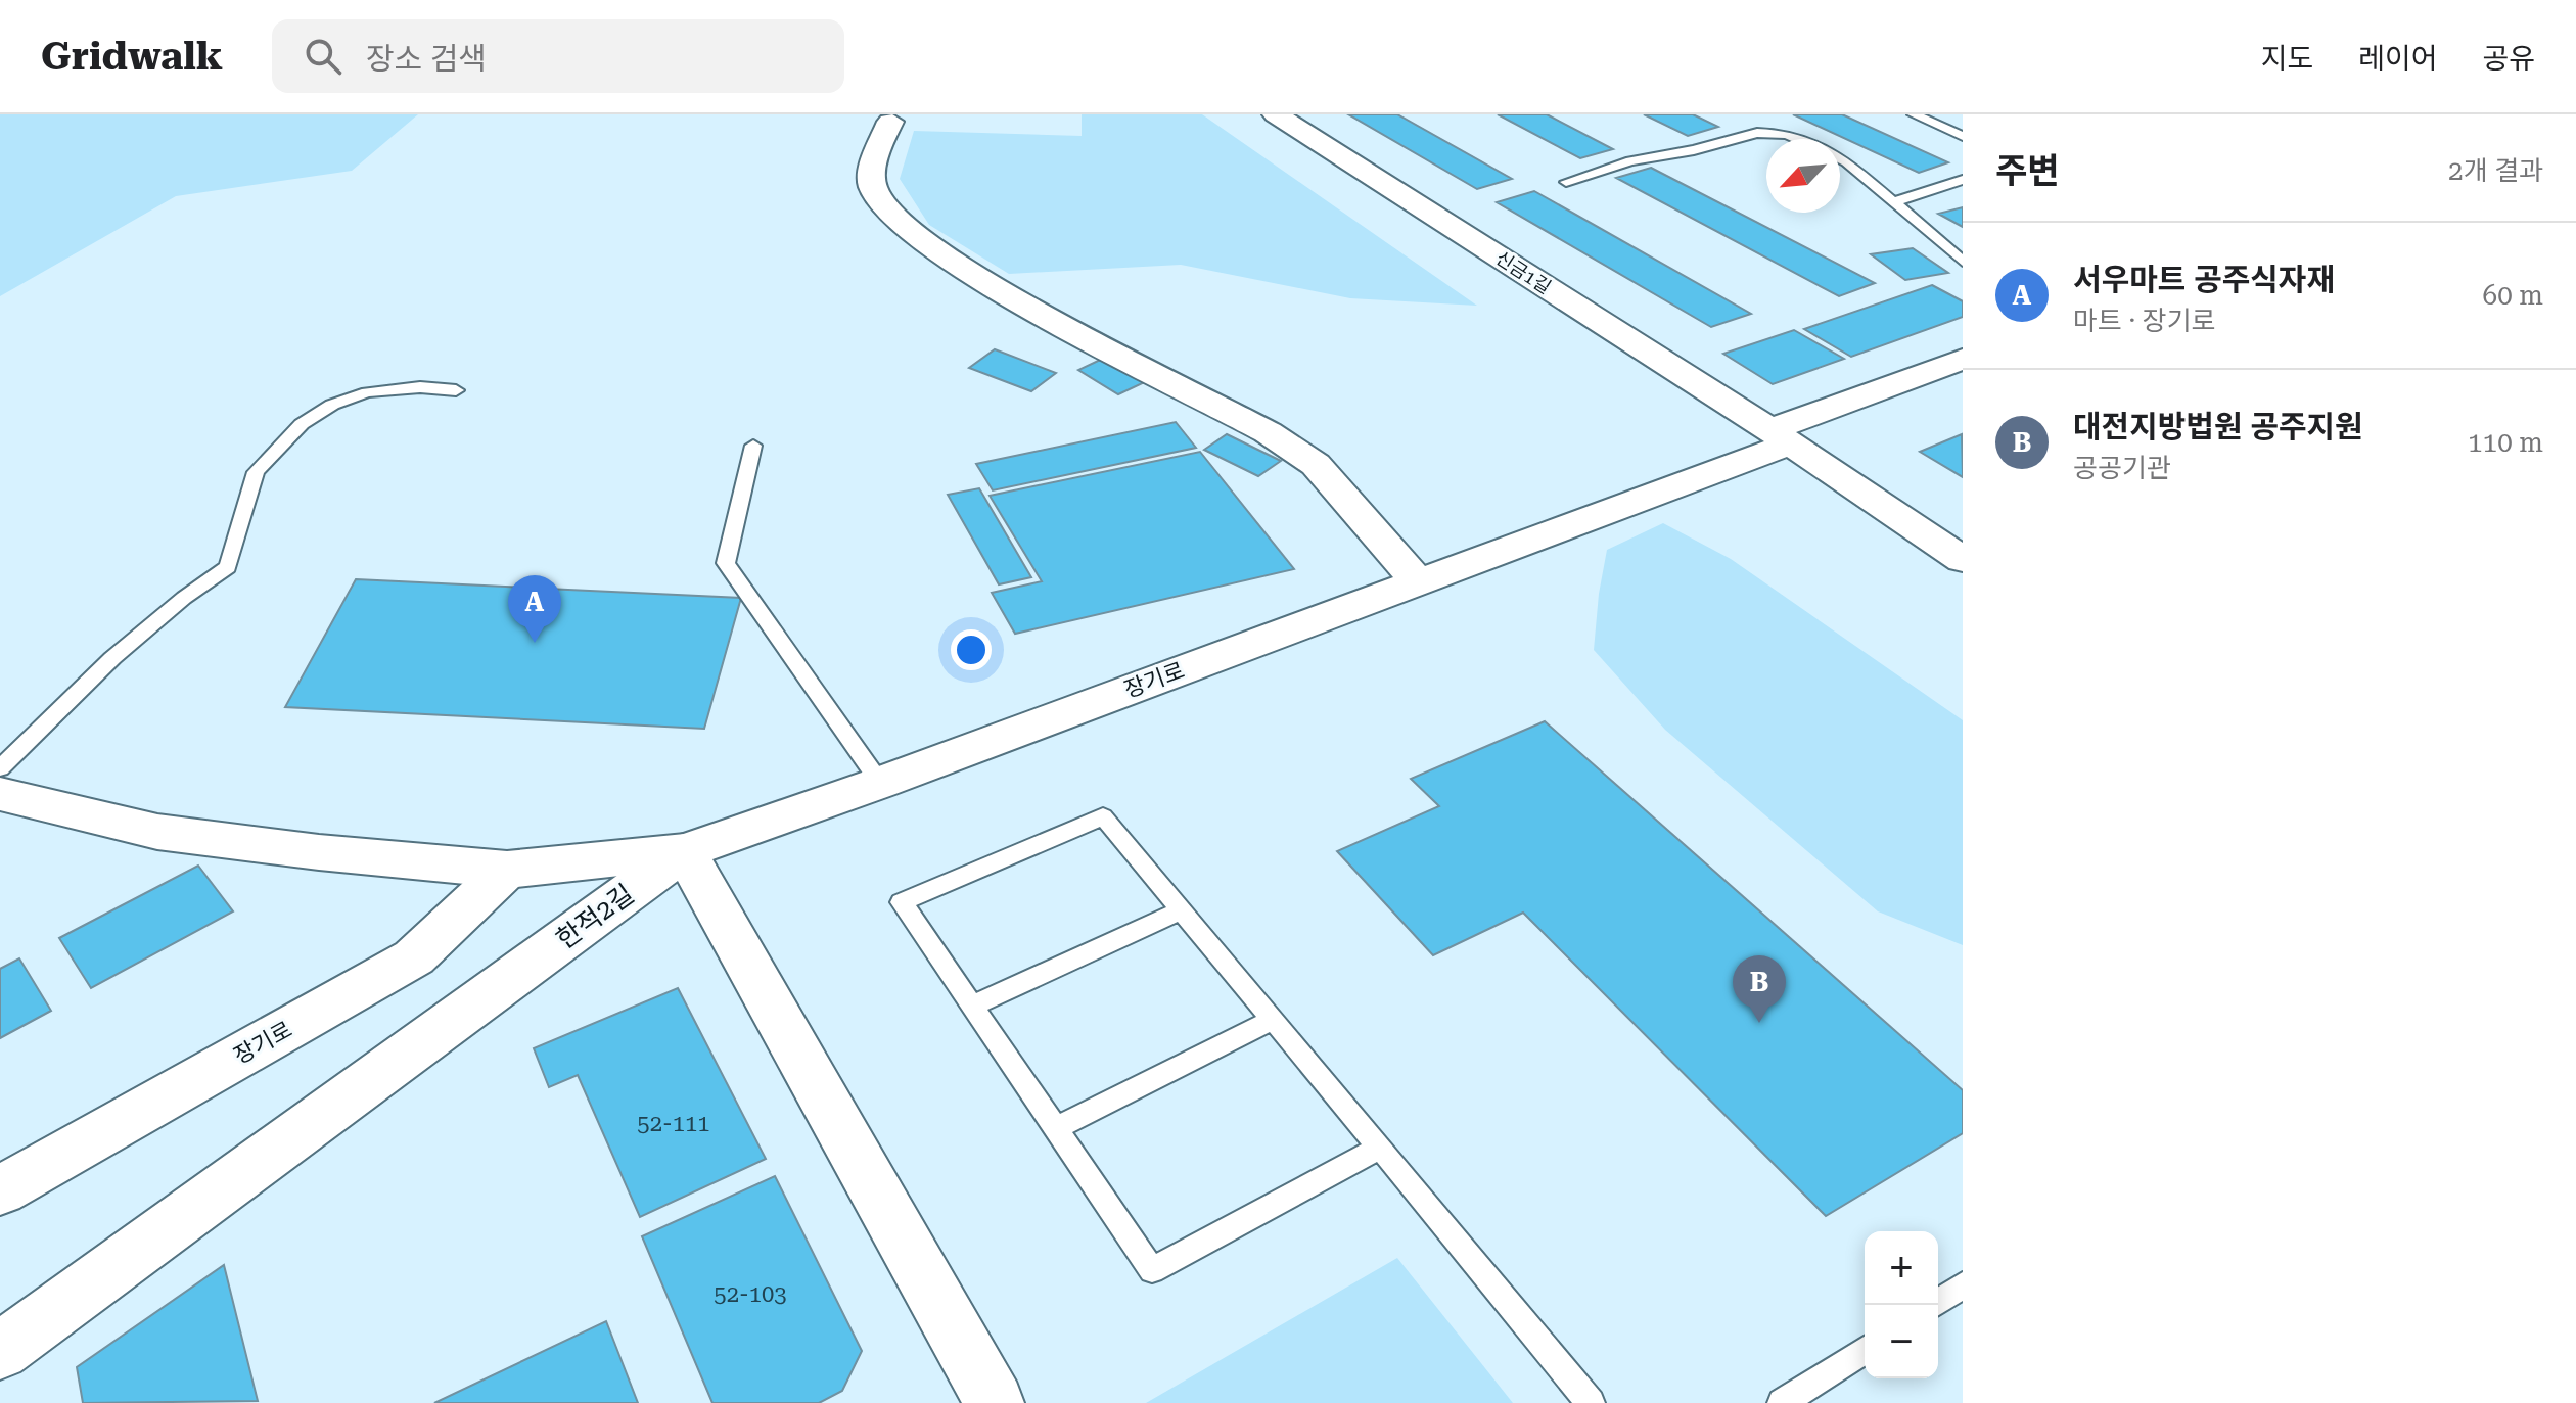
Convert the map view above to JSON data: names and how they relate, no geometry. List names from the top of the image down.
{
  "streets": {
    "street": ["신금1길", "장기로", "한적2길"]
  },
  "crossings": [
    ["신금1길", "장기로"],
    ["장기로", "한적2길"]
  ],
  "house_numbers": ["52-111", "52-103"],
  "north": "bottom left",
  "page": {
    "header": "Gridwalk",
    "search": "장소 검색",
    "nav": ["지도", "레이어", "공유"],
    "heading": ["주변", "2개 결과"],
    "list": [
      {
        "mark": "A",
        "name": "서우마트 공주식자재",
        "note": "마트 · 장기로",
        "value": "60 m"
      },
      {
        "mark": "B",
        "name": "대전지방법원 공주지원",
        "note": "공공기관",
        "value": "110 m"
      }
    ],
    "pins": ["A", "B"],
    "map_buttons": ["+", "−"]
  }
}
